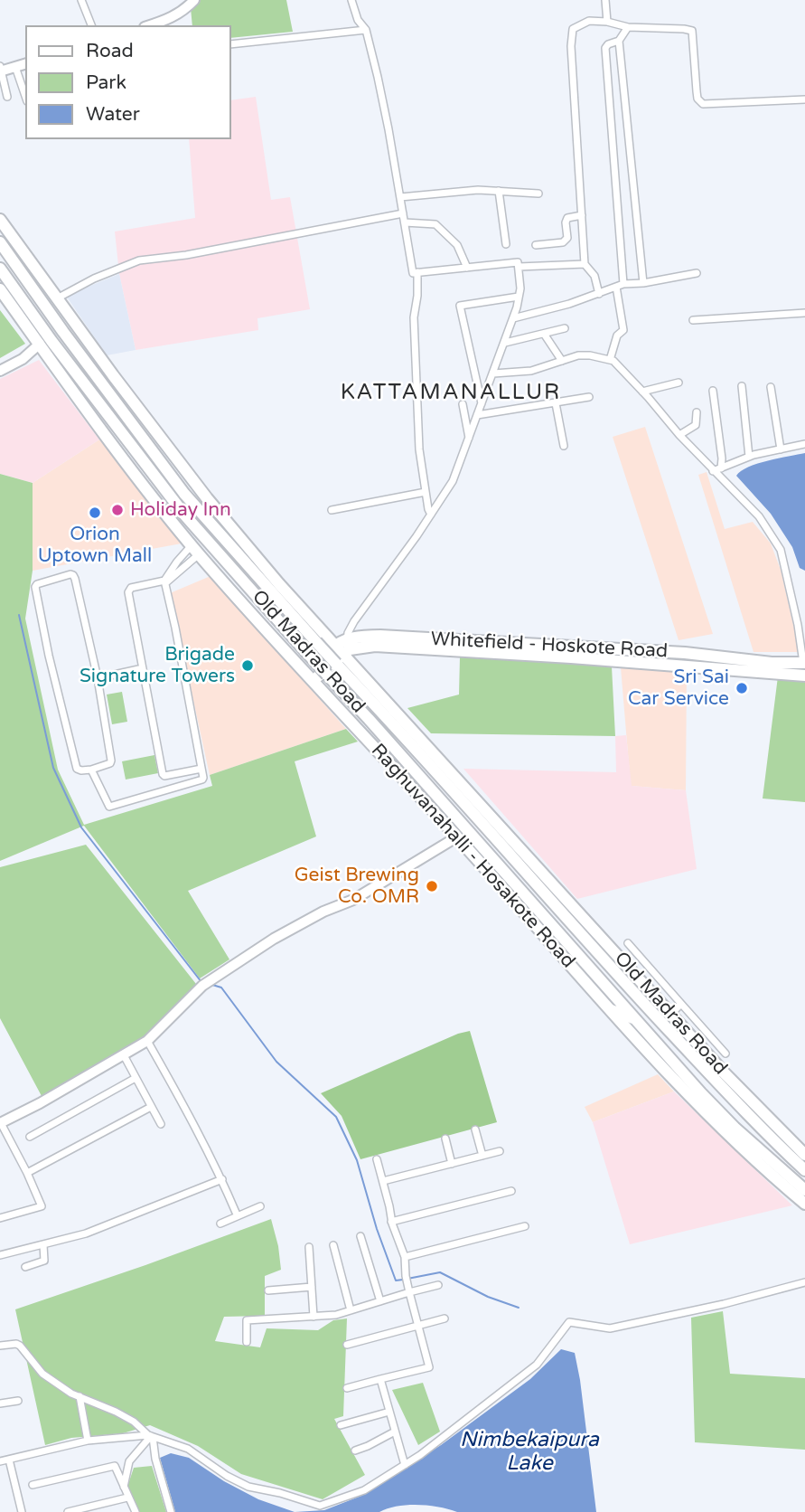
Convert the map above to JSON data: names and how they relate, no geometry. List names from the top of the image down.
{
  "streets": {
    "main road": ["Whitefield - Hoskote Road", "Old Madras Road", "Raghuvanahalli - Hosakote Road"]
  },
  "crossings": [
    ["Whitefield - Hoskote Road", "Old Madras Road"]
  ],
  "districts": ["KATTAMANALLUR"],
  "water": ["Nimbekaipura Lake"],
  "places": [
    "Holiday Inn",
    "Orion Uptown Mall",
    "Brigade Signature Towers",
    "Sri Sai Car Service",
    "Geist Brewing Co. OMR"
  ],
  "legend": ["Road", "Park", "Water"]
}
